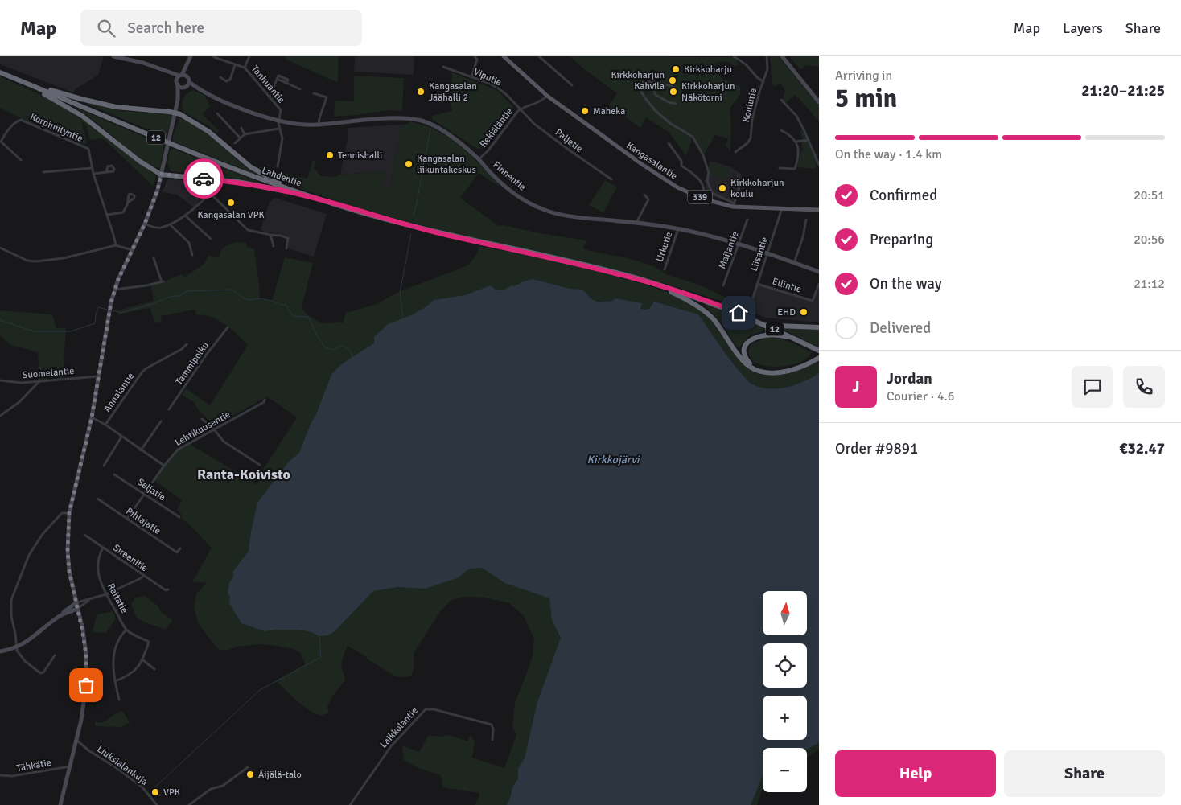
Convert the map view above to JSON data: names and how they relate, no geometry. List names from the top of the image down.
{
  "streets": {
    "highway": ["12", "Lahdentie"],
    "main road": ["Kangasalantie", "Finnentie", "339"],
    "street": [
      "Viputie",
      "Tanhuantie",
      "Koulutie",
      "Korpiniityntie",
      "Rekiäläntie",
      "Paljetie",
      "Urkutie",
      "Maijantie",
      "Liisantie",
      "Ellintie",
      "Tammipolku",
      "Suomelantie",
      "Annalantie",
      "Lehtikuusentie",
      "Seljatie",
      "Pihlajatie",
      "Sireenitie",
      "Raitatie",
      "Laikkolantie",
      "Tähkätie",
      "Liuksialankuja"
    ]
  },
  "crossings": [
    ["Viputie", "Rekiäläntie"],
    ["Viputie", "Paljetie"],
    ["Tanhuantie", "Finnentie"],
    ["Rekiäläntie", "Paljetie"],
    ["Rekiäläntie", "Kangasalantie"],
    ["Rekiäläntie", "Finnentie"],
    ["Kangasalantie", "Liisantie"],
    ["Finnentie", "Urkutie"],
    ["Finnentie", "Maijantie"],
    ["Finnentie", "Liisantie"],
    ["Liisantie", "Ellintie"],
    ["Lehtikuusentie", "Seljatie"],
    ["Lehtikuusentie", "Pihlajatie"],
    ["Sireenitie", "Raitatie"]
  ],
  "districts": ["Ranta-Koivisto"],
  "water": ["Kirkkojärvi"],
  "places": [
    "Kirkkoharju",
    "Kirkkoharjun Kahvila",
    "Kangasalan Jäähalli 2",
    "Kirkkoharjun Näkötorni",
    "Maheka",
    "Tennishalli",
    "Kangasalan liikuntakeskus",
    "Kirkkoharjun koulu",
    "Kangasalan VPK",
    "EHD",
    "Äijälä-talo",
    "VPK"
  ],
  "north": "top",
  "page": {
    "header": "Map",
    "search": "Search here",
    "nav": ["Map", "Layers", "Share"],
    "heading": ["5 min", "Arriving in", "21:20–21:25"],
    "panel": [
      "Jordan",
      "Courier · 4.6",
      "Order #9891",
      "€32.47"
    ],
    "bar": "On the way · 1.4 km",
    "list": [
      ["Confirmed", "20:51"],
      ["Preparing", "20:56"],
      ["On the way", "21:12"],
      "Delivered"
    ],
    "round": "J",
    "map_buttons": ["+", "−"],
    "buttons": ["Help", "Share"]
  }
}
